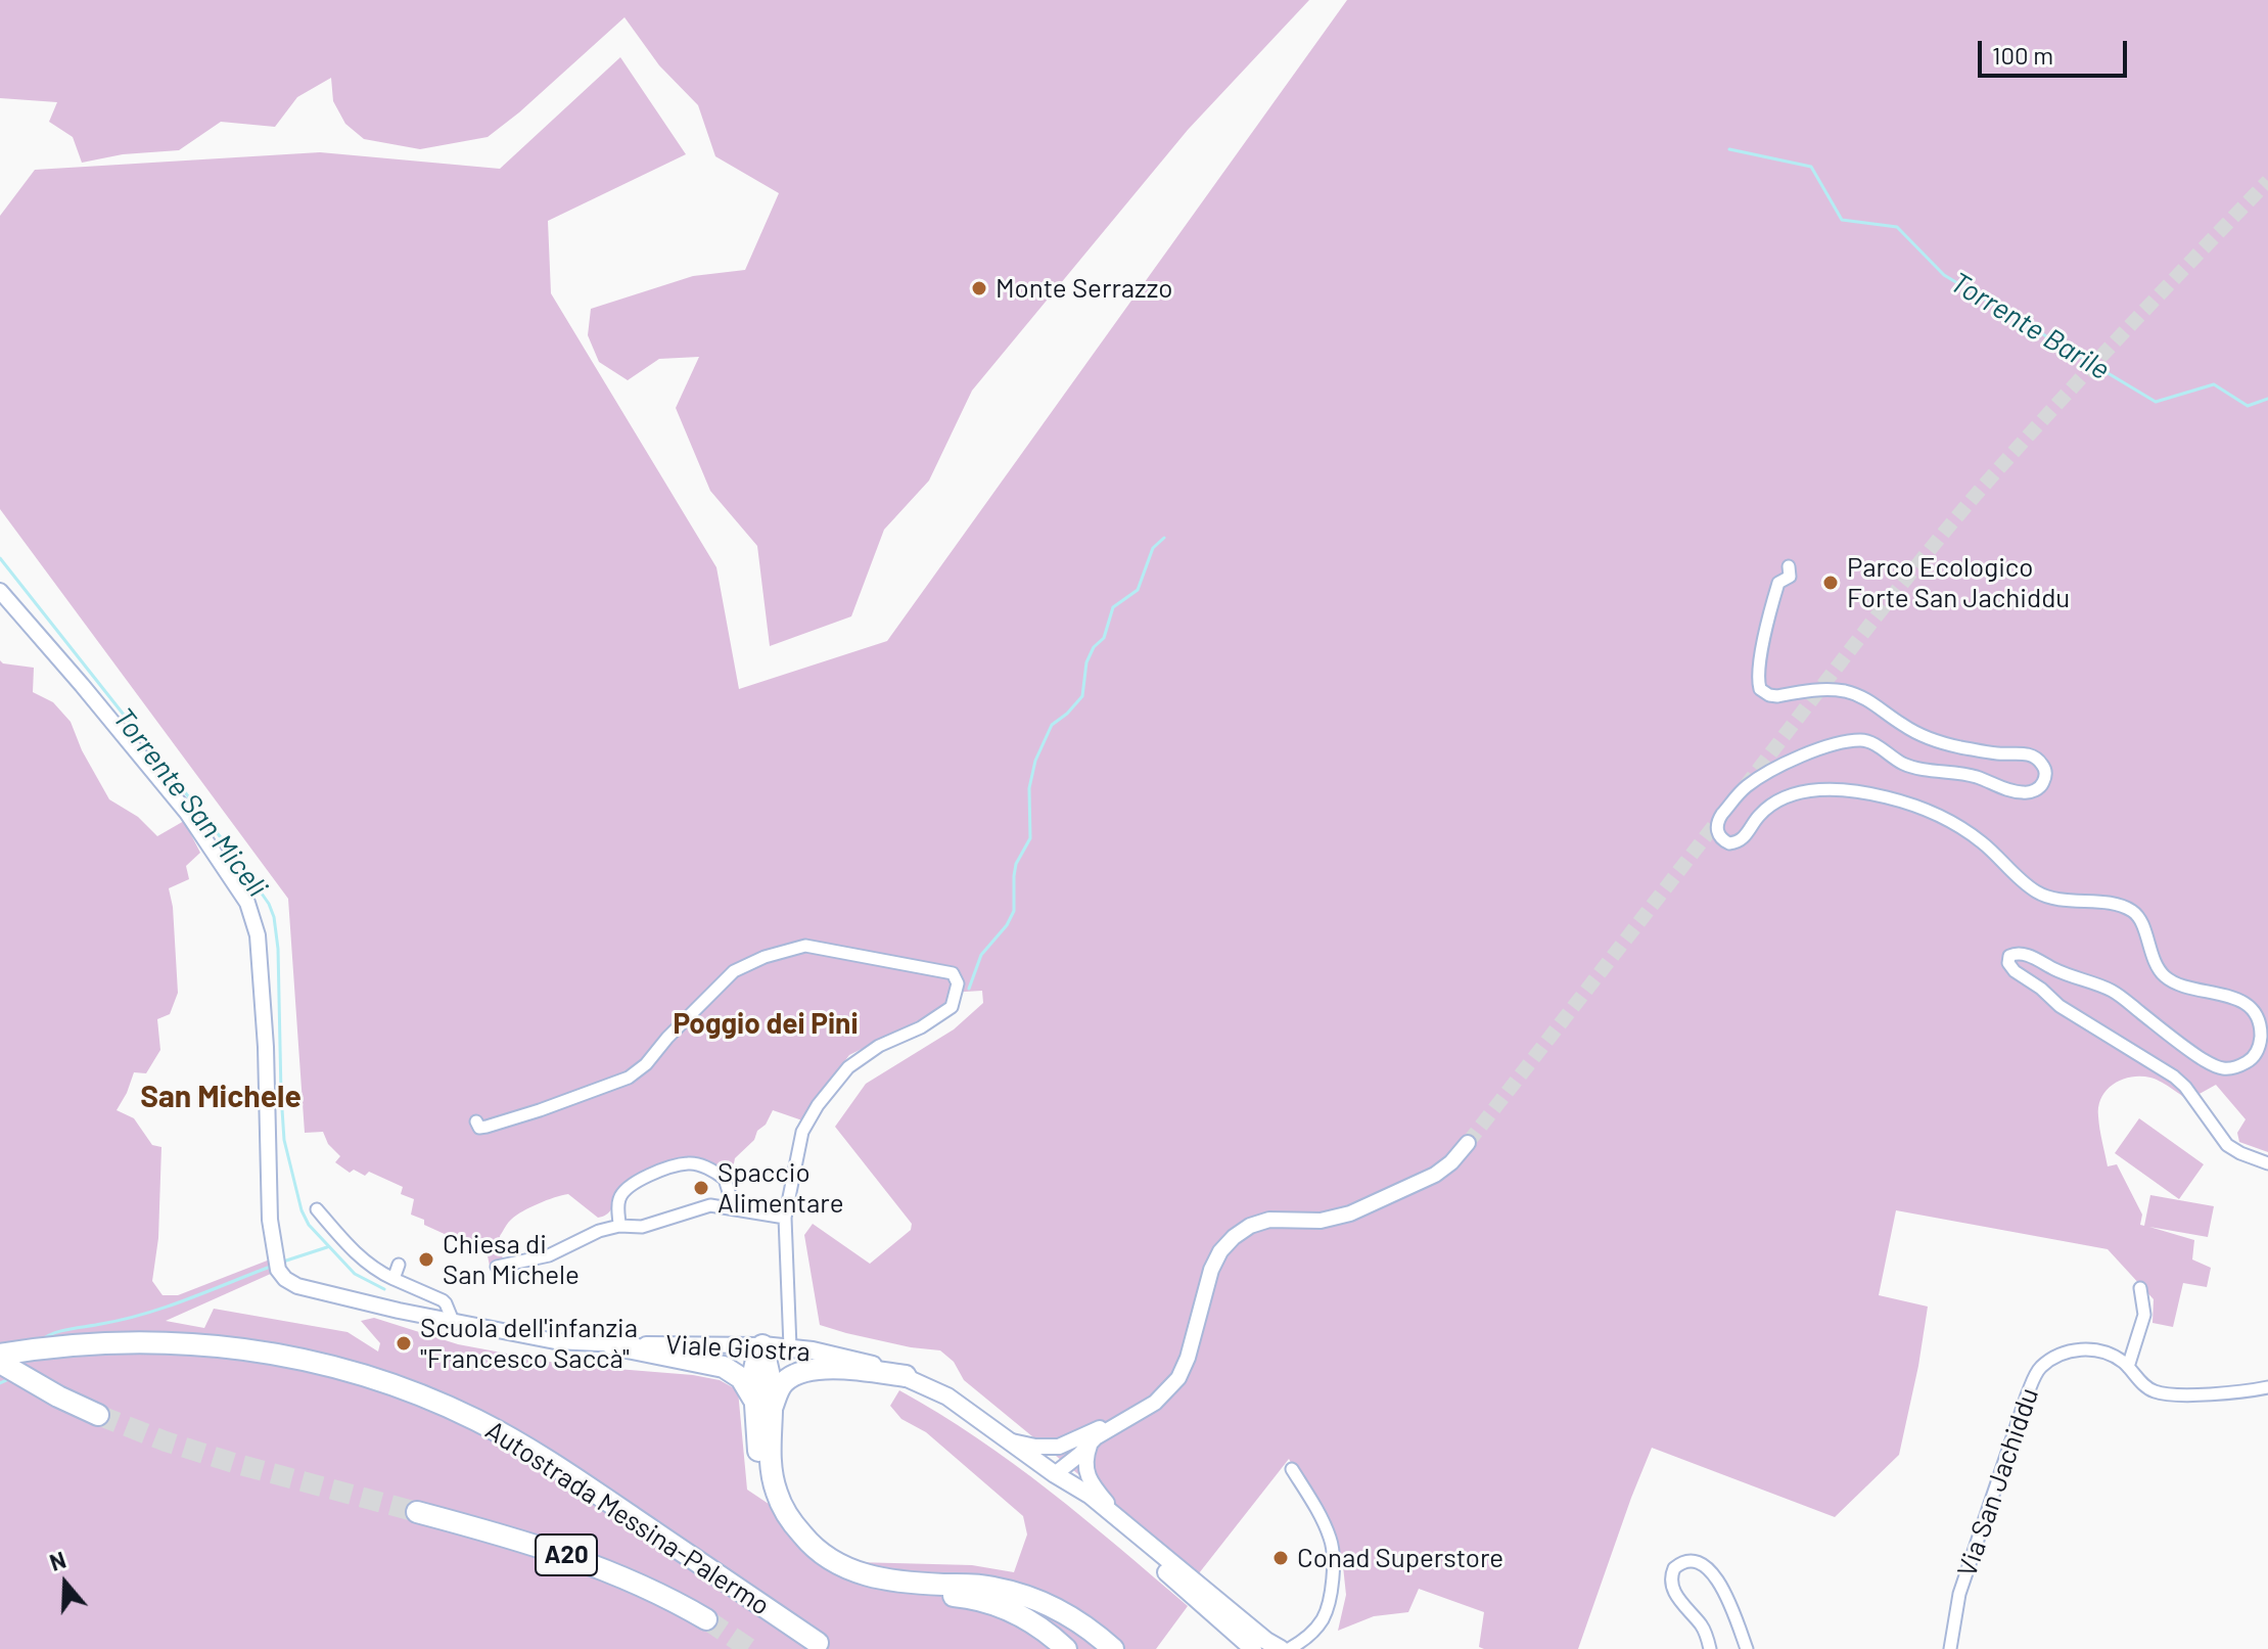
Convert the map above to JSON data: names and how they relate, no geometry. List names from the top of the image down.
{
  "streets": {
    "highway": ["Autostrada Messina-Palermo", "A20"],
    "main road": ["Viale Giostra"],
    "street": ["Via San Jachiddu"]
  },
  "districts": ["Poggio dei Pini", "San Michele"],
  "water": ["Torrente Barile", "Torrente San Miceli"],
  "places": [
    "Monte Serrazzo",
    "Parco Ecologico Forte San Jachiddu",
    "Spaccio Alimentare",
    "Chiesa di San Michele",
    "Scuola dell'infanzia \"Francesco Saccà\"",
    "Conad Superstore"
  ],
  "scale_bar": "100 m",
  "north": "top"
}
